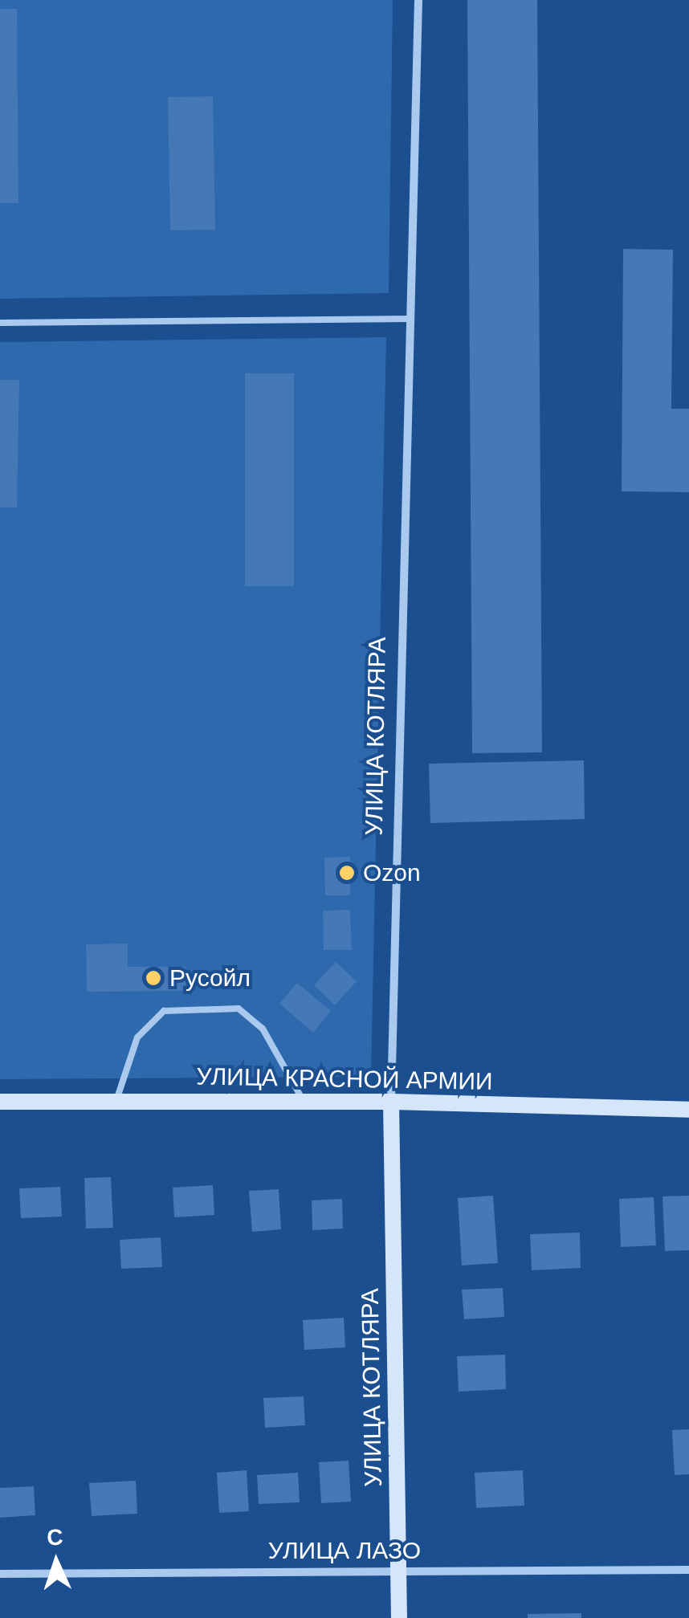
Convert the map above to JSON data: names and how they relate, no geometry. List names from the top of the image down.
{
  "streets": {
    "street": ["УЛИЦА КОТЛЯРА", "УЛИЦА КРАСНОЙ АРМИИ", "УЛИЦА ЛАЗО"]
  },
  "crossings": [
    ["УЛИЦА КОТЛЯРА", "УЛИЦА КРАСНОЙ АРМИИ"],
    ["УЛИЦА КОТЛЯРА", "УЛИЦА ЛАЗО"]
  ],
  "places": ["Ozon", "Русойл"],
  "north": "top"
}
